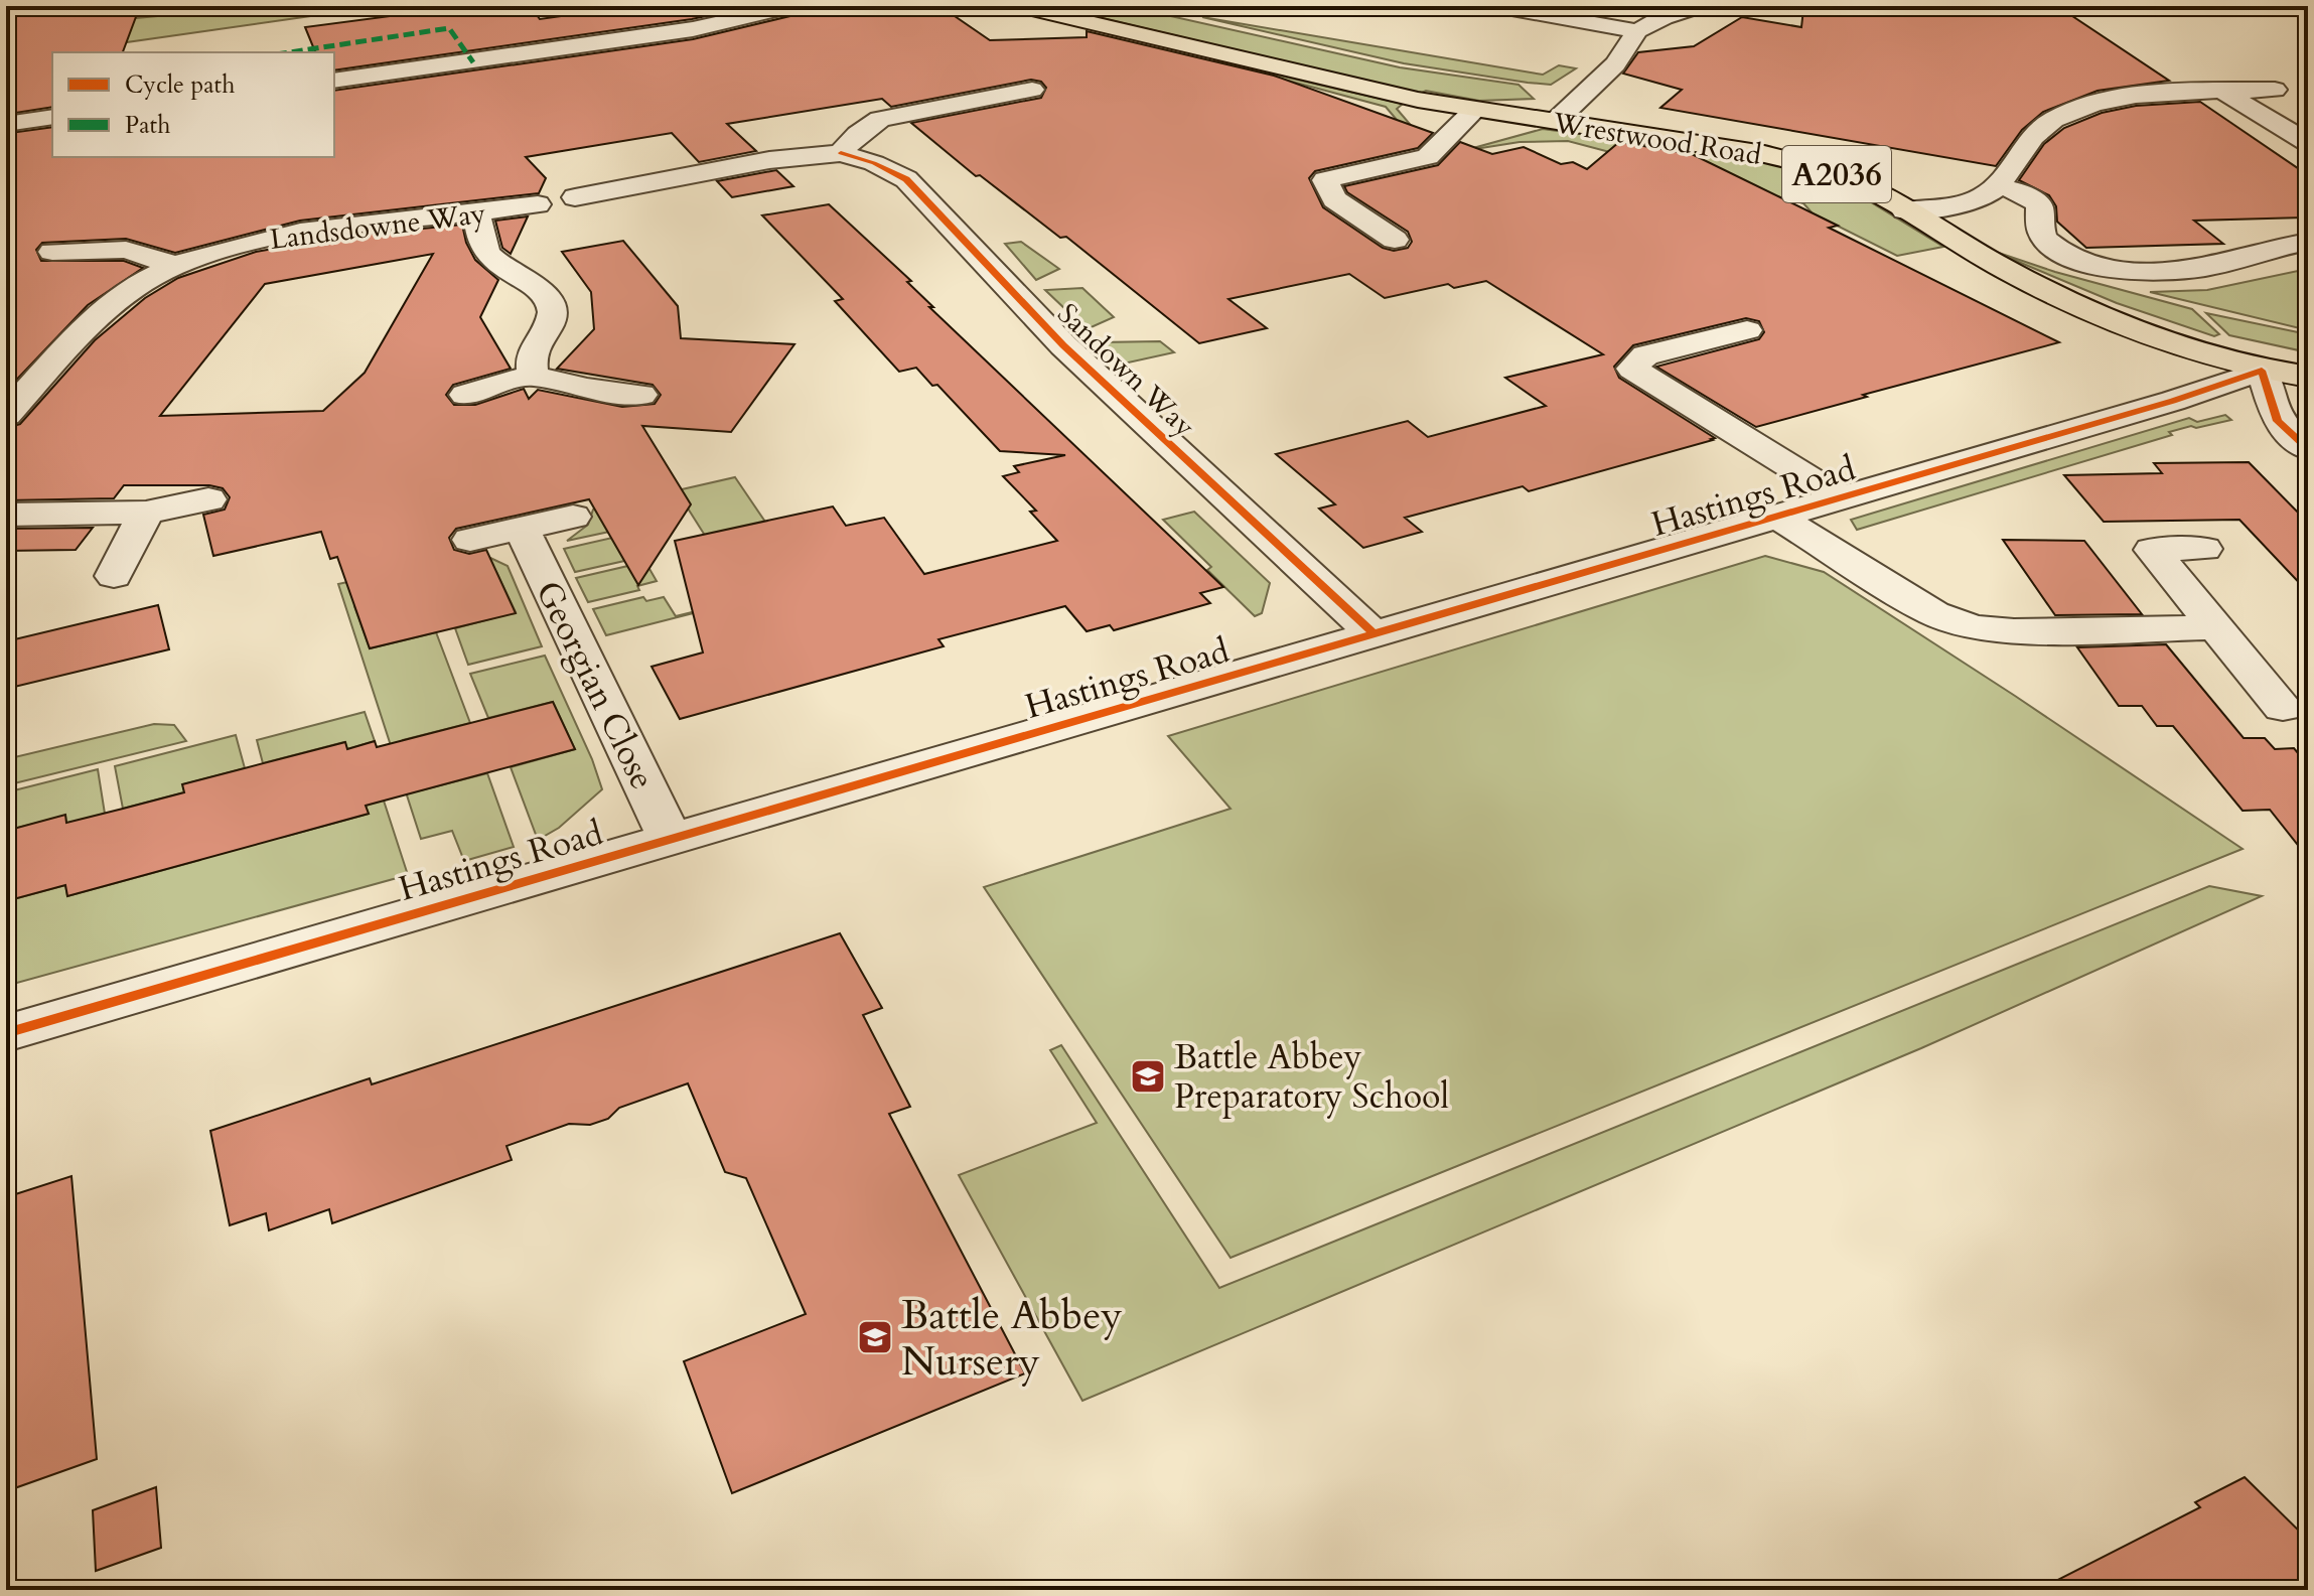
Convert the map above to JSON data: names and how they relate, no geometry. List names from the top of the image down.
{
  "streets": {
    "main road": ["Wrestwood Road", "A2036", "Hastings Road"],
    "street": ["Landsdowne Way", "Sandown Way", "Georgian Close"]
  },
  "crossings": [
    ["Wrestwood Road", "Hastings Road"],
    ["Sandown Way", "Hastings Road"],
    ["Hastings Road", "Georgian Close"]
  ],
  "places": {
    "school or university": ["Battle Abbey Preparatory School", "Battle Abbey Nursery"]
  },
  "legend": ["Cycle path", "Path"]
}
